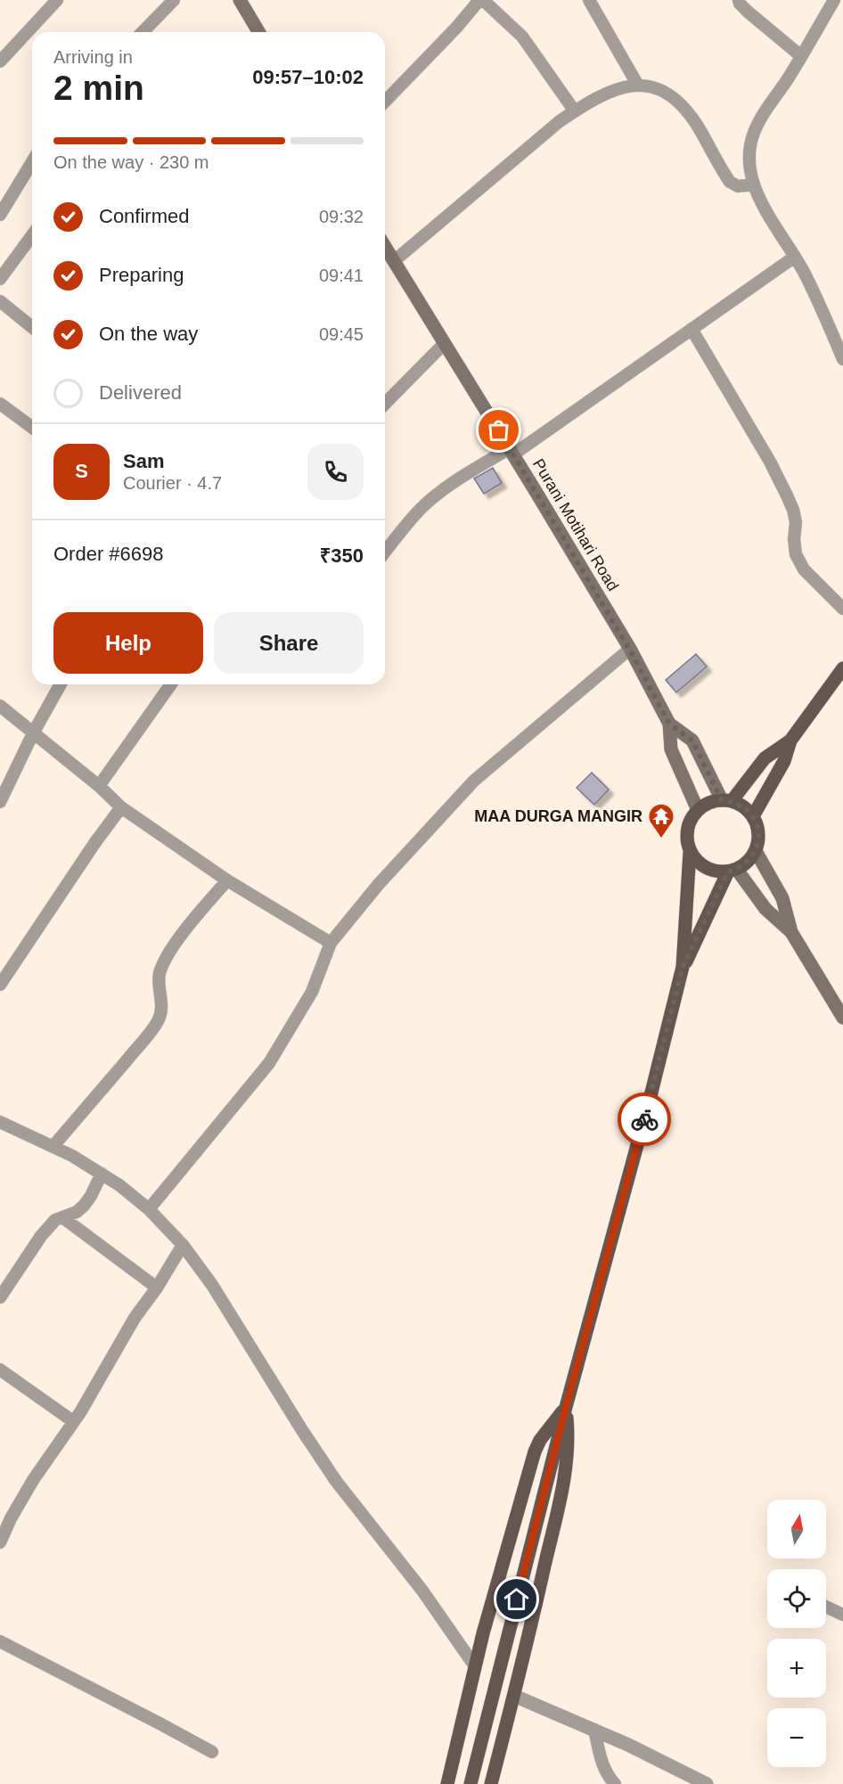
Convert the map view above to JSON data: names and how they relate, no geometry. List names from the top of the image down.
{
  "streets": {
    "main road": ["Purani Motihari Road"]
  },
  "places": {
    "temple": ["MAA DURGA MANGIR"]
  },
  "north": "top",
  "page": {
    "heading": ["2 min", "Arriving in", "09:57–10:02"],
    "panel": [
      "Sam",
      "Courier · 4.7",
      "Order #6698",
      "₹350"
    ],
    "bar": "On the way · 230 m",
    "list": [
      ["Confirmed", "09:32"],
      ["Preparing", "09:41"],
      ["On the way", "09:45"],
      "Delivered"
    ],
    "round": "S",
    "buttons": ["Help", "Share"],
    "map_buttons": ["+", "−"]
  }
}
